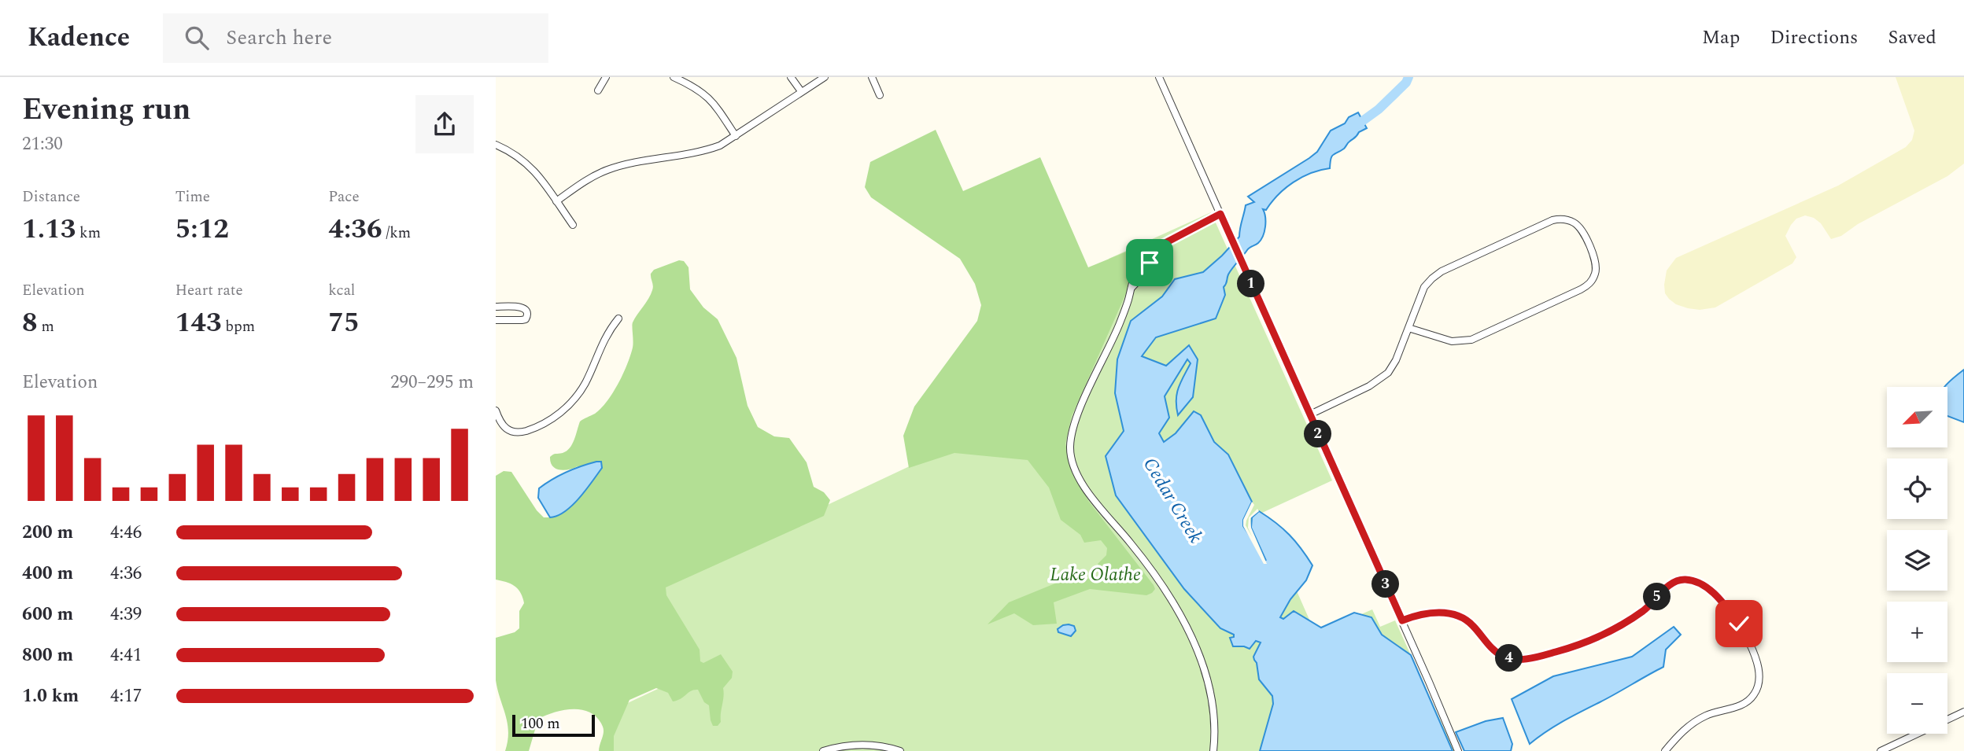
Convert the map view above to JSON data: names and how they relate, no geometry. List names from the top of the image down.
{
  "water": ["Cedar Creek"],
  "parks": ["Lake Olathe"],
  "scale_bar": "100 m",
  "north": "bottom left",
  "page": {
    "header": "Kadence",
    "search": "Search here",
    "nav": ["Map", "Directions", "Saved"],
    "heading": ["Evening run", "21:30"],
    "stats": [
      ["Distance", "1.13 km"],
      ["Time", "5:12"],
      ["Pace", "4:36 /km"],
      ["Elevation", "8 m"],
      ["Heart rate", "143 bpm"],
      ["kcal", "75"]
    ],
    "pins": [
      "1",
      "2",
      "3",
      "5",
      "4"
    ],
    "chart": ["Elevation", "290–295 m"],
    "map_buttons": ["+", "−"],
    "list": [
      {
        "name": "200 m",
        "note": "4:46"
      },
      {
        "name": "400 m",
        "note": "4:36"
      },
      {
        "name": "600 m",
        "note": "4:39"
      },
      {
        "name": "800 m",
        "note": "4:41"
      },
      {
        "name": "1.0 km",
        "note": "4:17"
      }
    ],
    "scale": "100 m"
  }
}
